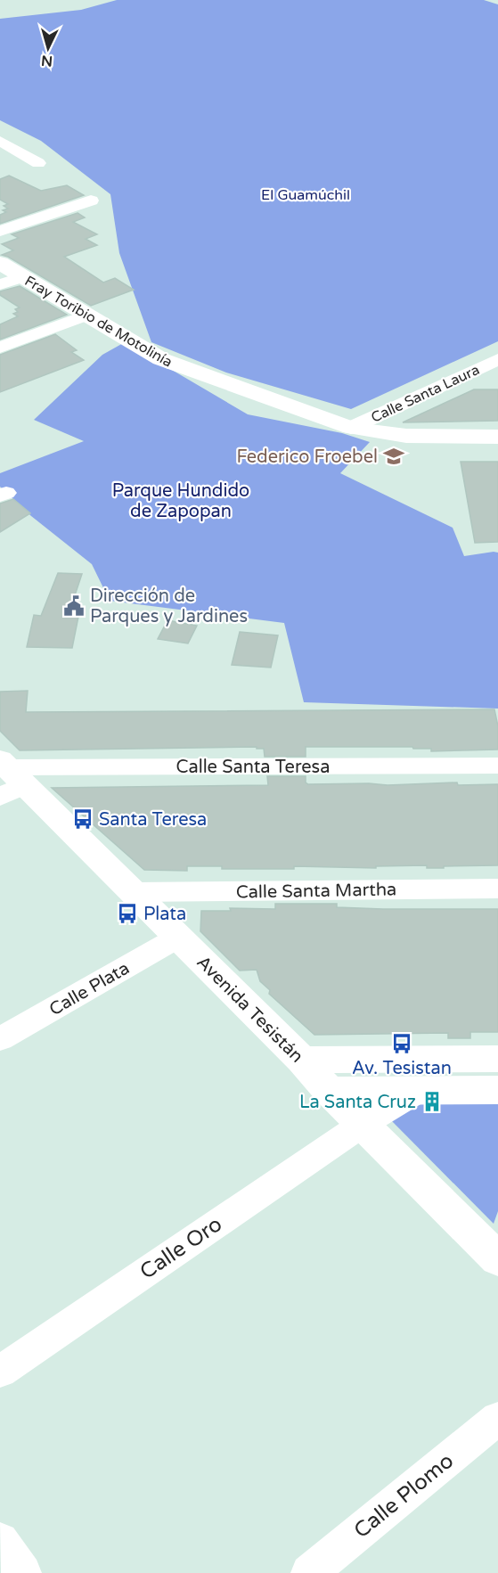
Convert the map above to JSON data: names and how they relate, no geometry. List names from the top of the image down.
{
  "streets": {
    "street": [
      "Fray Toribio de Motolinía",
      "Calle Santa Laura",
      "Calle Santa Teresa",
      "Calle Santa Martha",
      "Calle Plata",
      "Avenida Tesistán",
      "Calle Oro",
      "Calle Plomo"
    ]
  },
  "crossings": [
    ["Fray Toribio de Motolinía", "Calle Santa Laura"],
    ["Calle Santa Teresa", "Avenida Tesistán"],
    ["Calle Santa Martha", "Avenida Tesistán"],
    ["Calle Plata", "Avenida Tesistán"],
    ["Avenida Tesistán", "Calle Oro"]
  ],
  "parks": ["El Guamúchil", "Parque Hundido de Zapopan"],
  "places": {
    "school or university": ["Federico Froebel"],
    "public building": ["Dirección de Parques y Jardines"],
    "bus stop": ["Santa Teresa", "Plata", "Av. Tesistan"],
    "building": ["La Santa Cruz"]
  },
  "north": "bottom"
}
